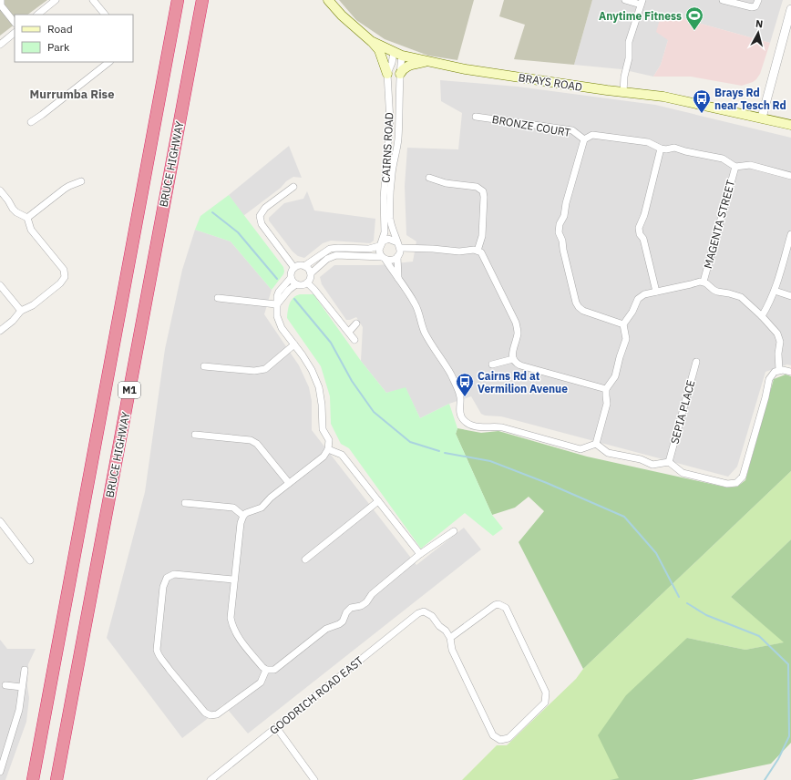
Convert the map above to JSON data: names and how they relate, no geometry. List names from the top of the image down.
{
  "streets": {
    "highway": ["BRUCE HIGHWAY", "M1"],
    "main road": ["BRAYS ROAD"],
    "street": [
      "BRONZE COURT",
      "CAIRNS ROAD",
      "MAGENTA STREET",
      "SEPIA PLACE",
      "GOODRICH ROAD EAST"
    ]
  },
  "crossings": [
    ["BRAYS ROAD", "CAIRNS ROAD"]
  ],
  "districts": ["Murrumba Rise"],
  "places": {
    "sports": ["Anytime Fitness"],
    "bus stop": ["Brays Rd near Tesch Rd", "Cairns Rd at Vermilion Avenue"]
  },
  "legend": ["Road", "Park"],
  "north": "top"
}
